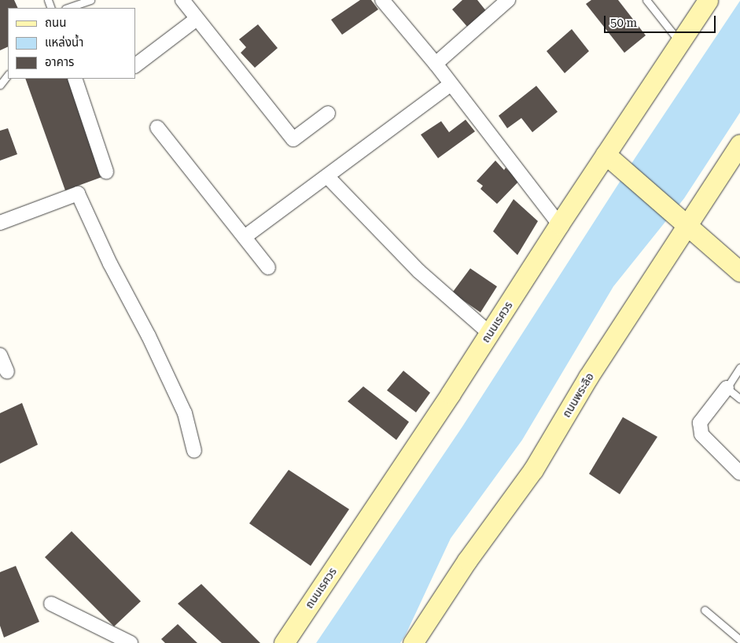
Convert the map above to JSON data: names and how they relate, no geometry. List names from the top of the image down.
{
  "streets": {
    "street": ["ถนนเรศวร", "ถนนพระลือ"]
  },
  "legend": ["ถนน", "แหล่งน้ำ", "อาคาร"],
  "scale_bar": "50 m"
}
